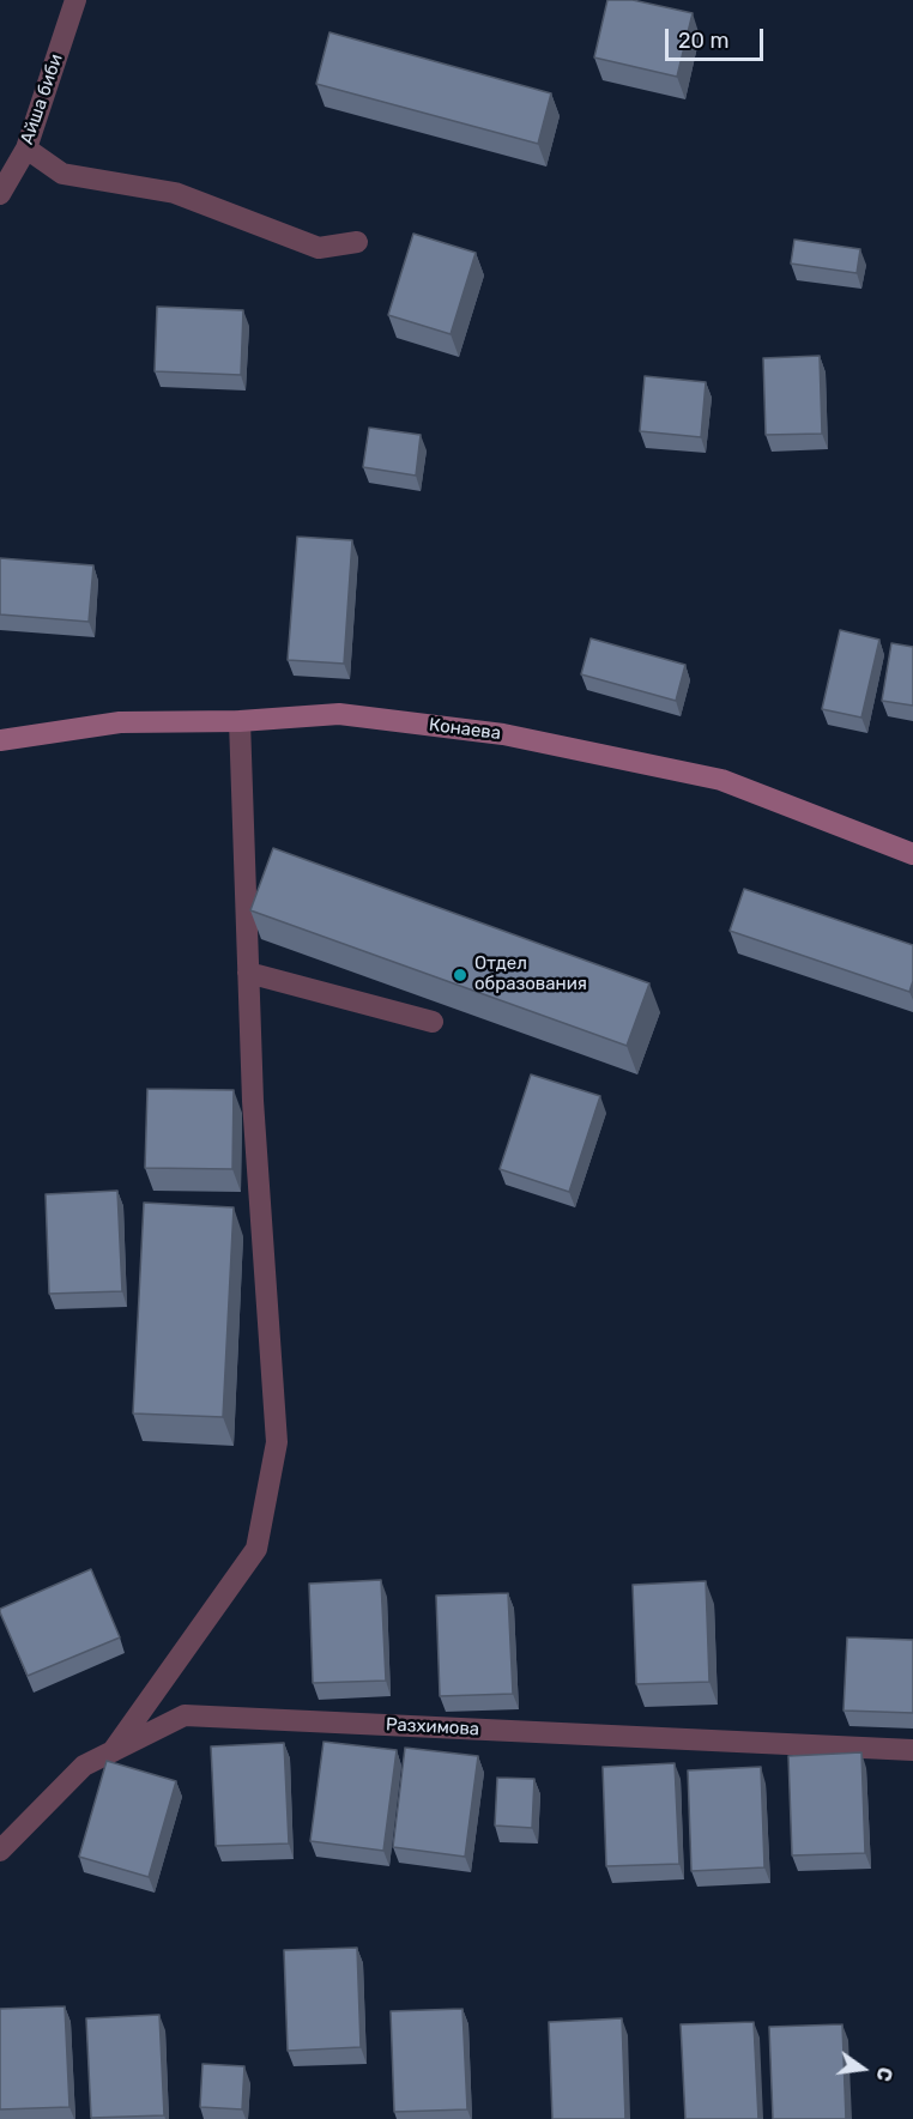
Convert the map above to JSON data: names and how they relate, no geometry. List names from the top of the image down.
{
  "streets": {
    "main road": ["Конаева"],
    "street": ["Айша биби", "Разхимова"]
  },
  "places": ["Отдел образования"],
  "scale_bar": "20 m",
  "north": "right"
}
